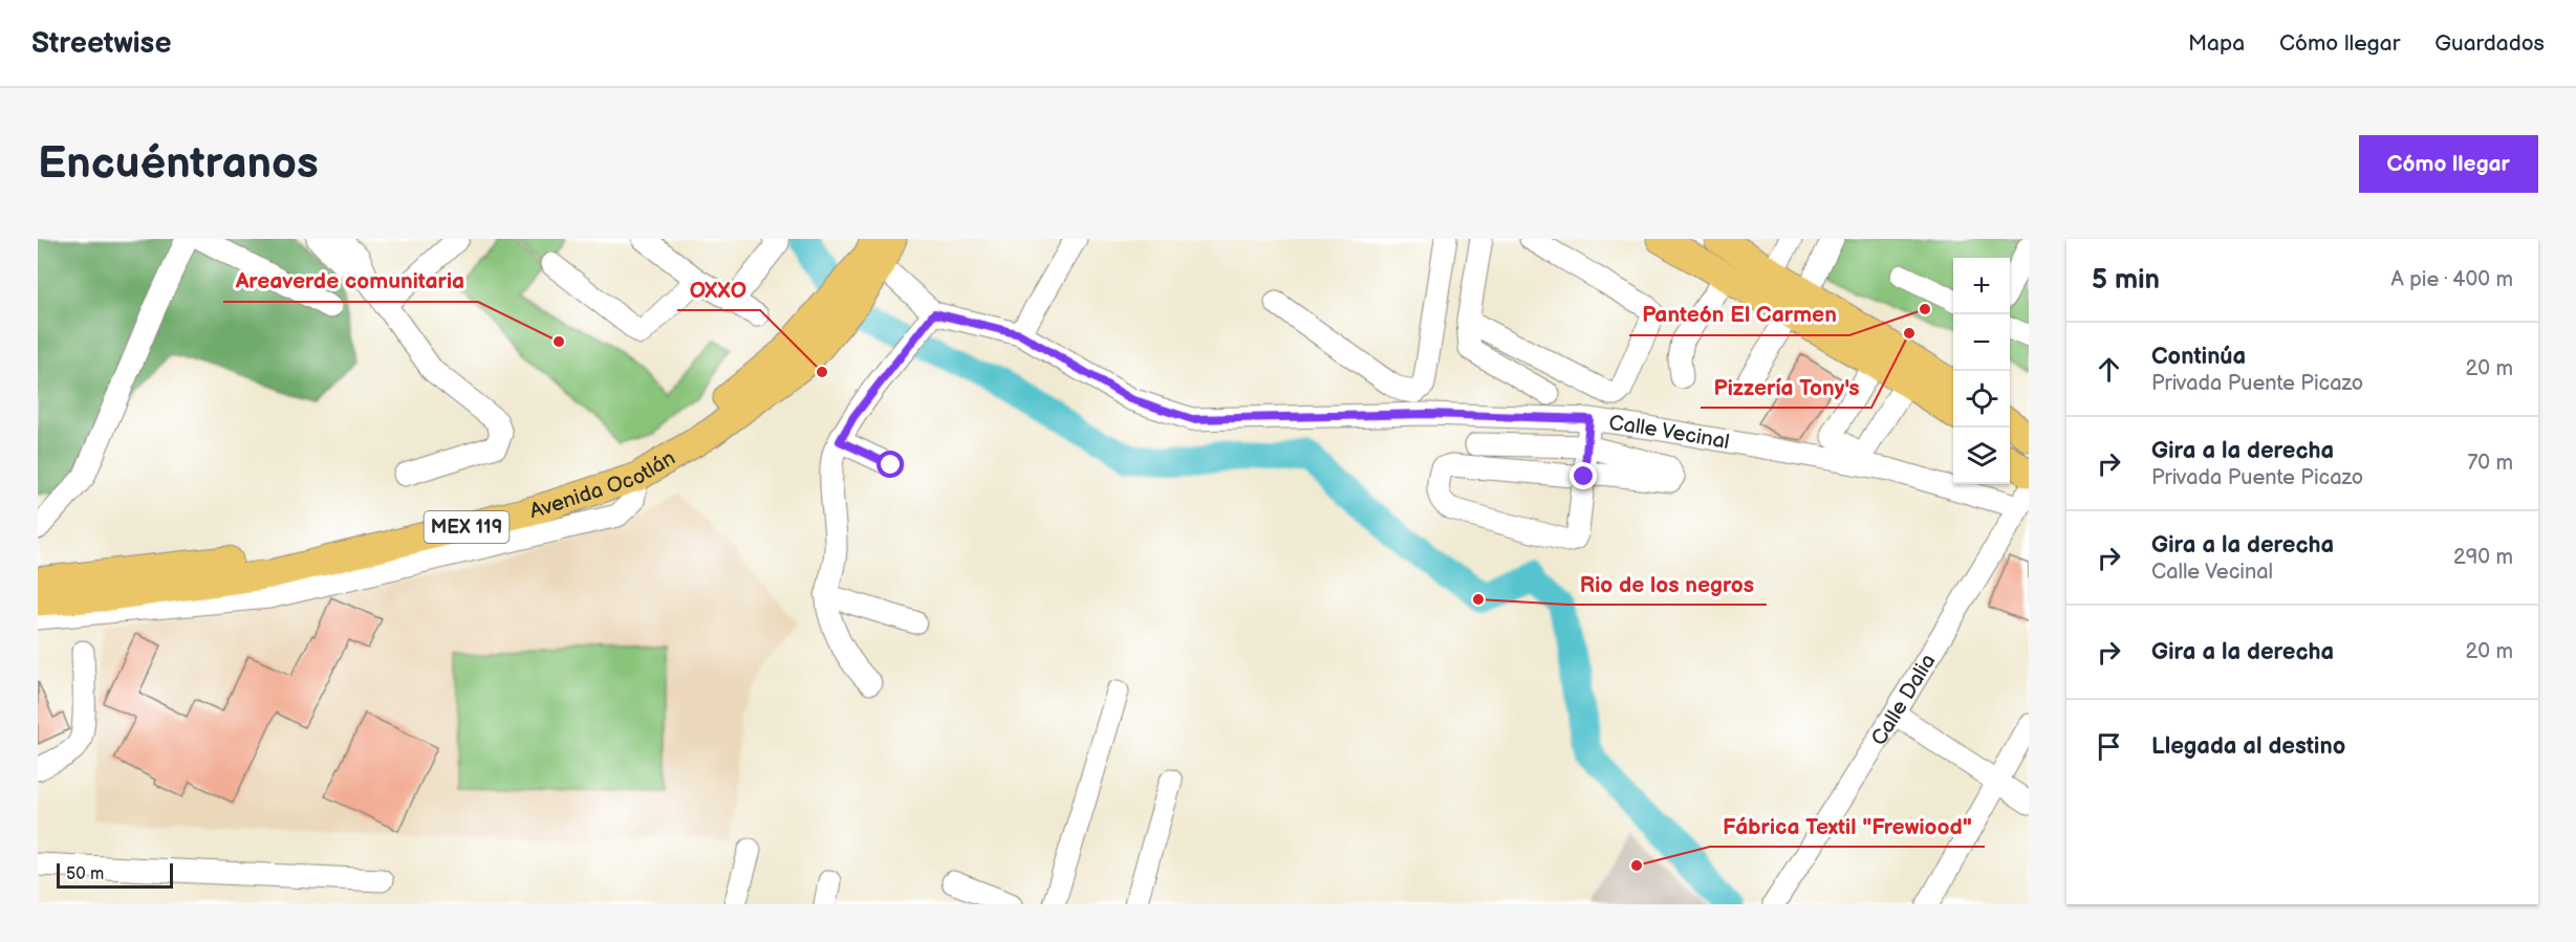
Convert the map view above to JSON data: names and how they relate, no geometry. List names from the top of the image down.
{
  "streets": {
    "main road": ["Avenida Ocotlán", "MEX 119"],
    "street": ["Calle Vecinal", "Calle Dalia"]
  },
  "crossings": [
    ["Calle Vecinal", "Avenida Ocotlán"],
    ["Calle Vecinal", "Calle Dalia"]
  ],
  "places": [
    "Panteón El Carmen",
    "Pizzería Tony's",
    "Areaverde comunitaria",
    "OXXO",
    "Rio de los negros",
    "Fábrica Textil \"Frewiood\""
  ],
  "scale_bar": "50 m",
  "page": {
    "header": "Streetwise",
    "nav": ["Mapa", "Cómo llegar", "Guardados"],
    "buttons": "Cómo llegar",
    "title": "Encuéntranos",
    "heading": ["5 min", "A pie · 400 m"],
    "map_buttons": ["+", "−"],
    "list": [
      ["Continúa", "Privada Puente Picazo", "20 m"],
      ["Gira a la derecha", "Privada Puente Picazo", "70 m"],
      ["Gira a la derecha", "Calle Vecinal", "290 m"],
      ["Gira a la derecha", "20 m"],
      "Llegada al destino"
    ],
    "scale": "50 m"
  }
}
